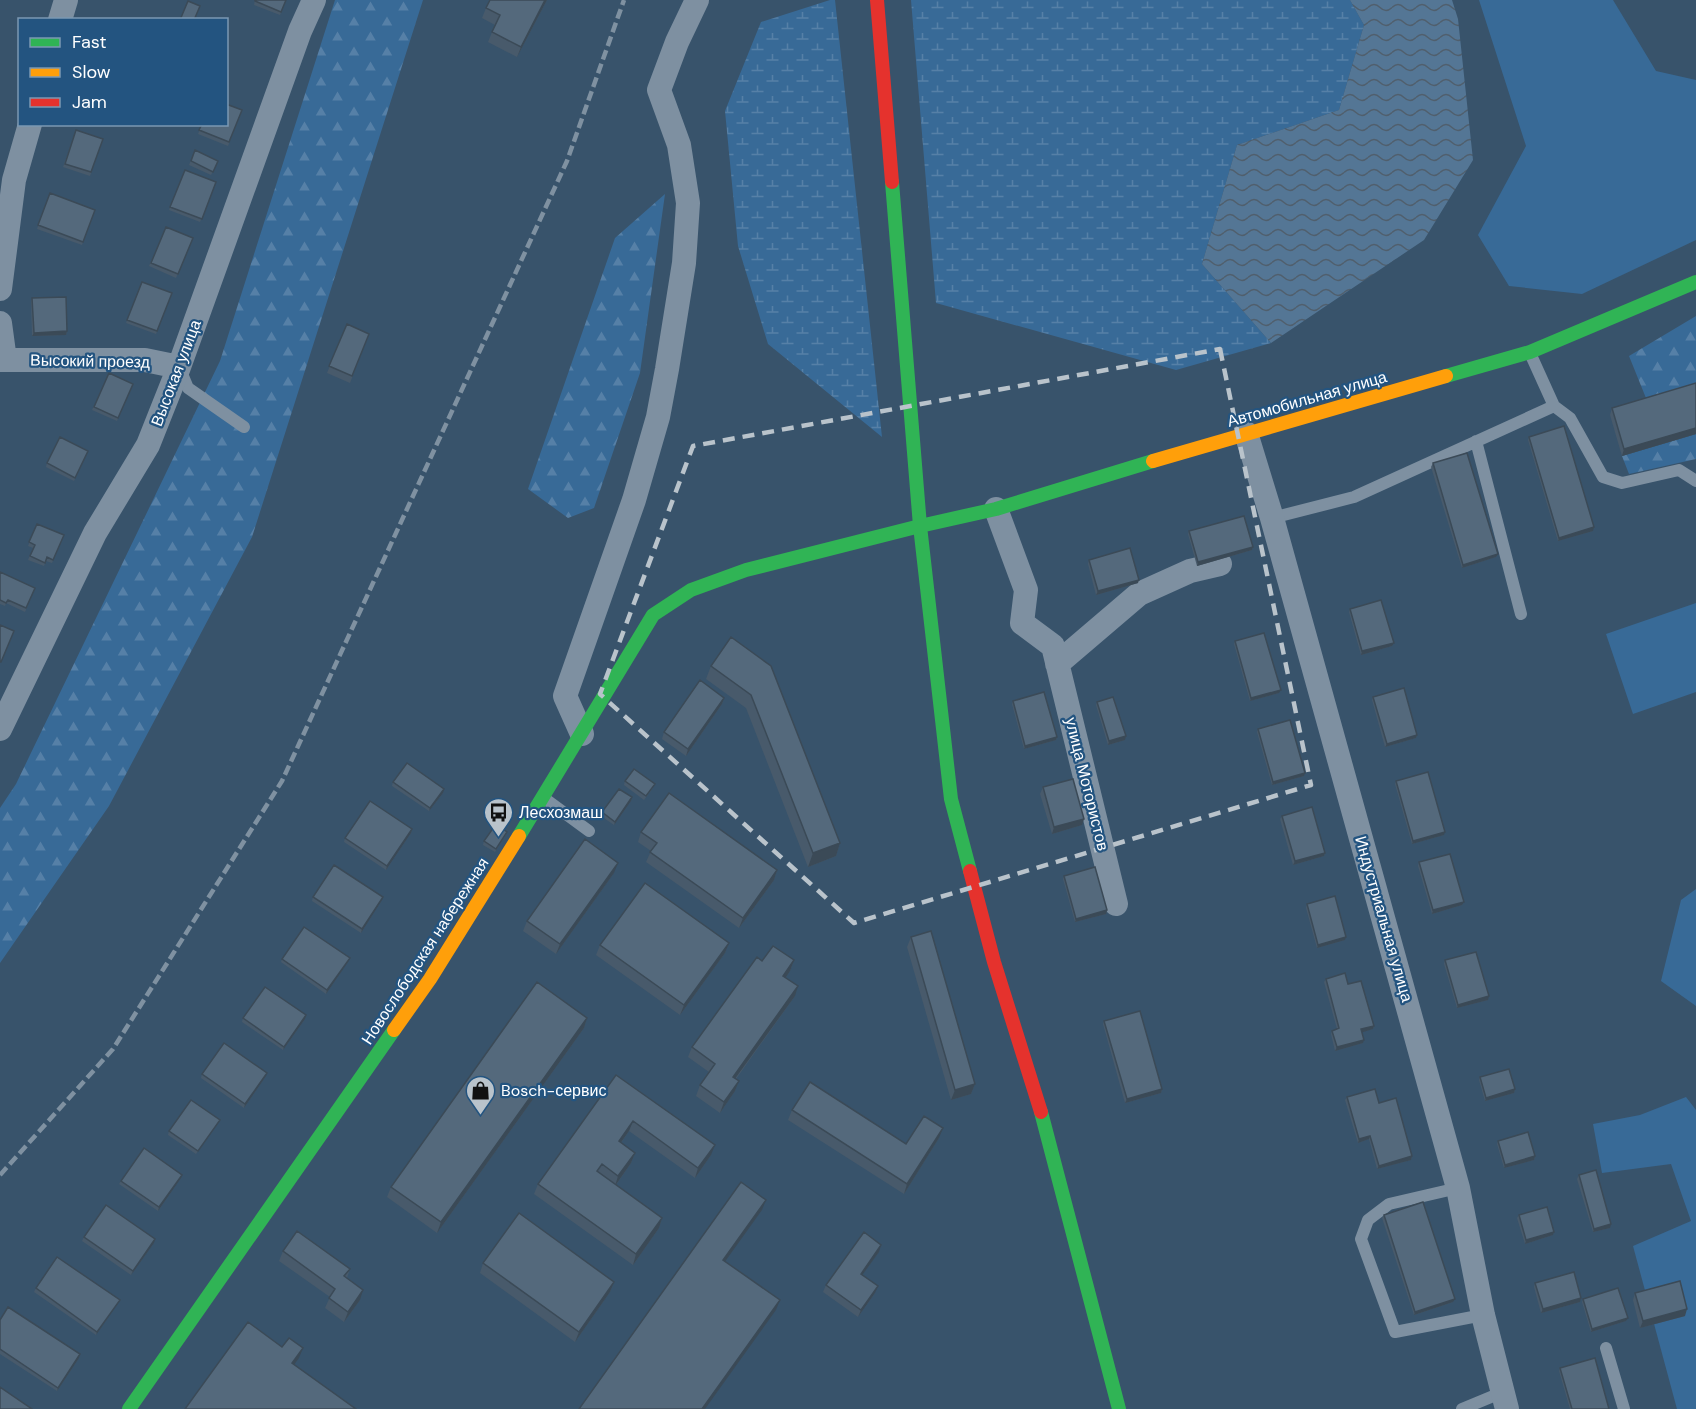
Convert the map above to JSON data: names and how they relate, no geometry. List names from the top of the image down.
{
  "streets": {
    "street": [
      "Высокий проезд",
      "Высокая улица",
      "Автомобильная улица",
      "улица Мотористов",
      "Индустриальная улица",
      "Новослободская набережная"
    ]
  },
  "crossings": [
    ["Высокий проезд", "Высокая улица"],
    ["Автомобильная улица", "улица Мотористов"],
    ["Автомобильная улица", "Индустриальная улица"],
    ["Автомобильная улица", "Новослободская набережная"]
  ],
  "places": {
    "bus stop": ["Лесхозмаш"],
    "shop": ["Bosch-сервис"]
  },
  "legend": ["Fast", "Slow", "Jam"]
}
